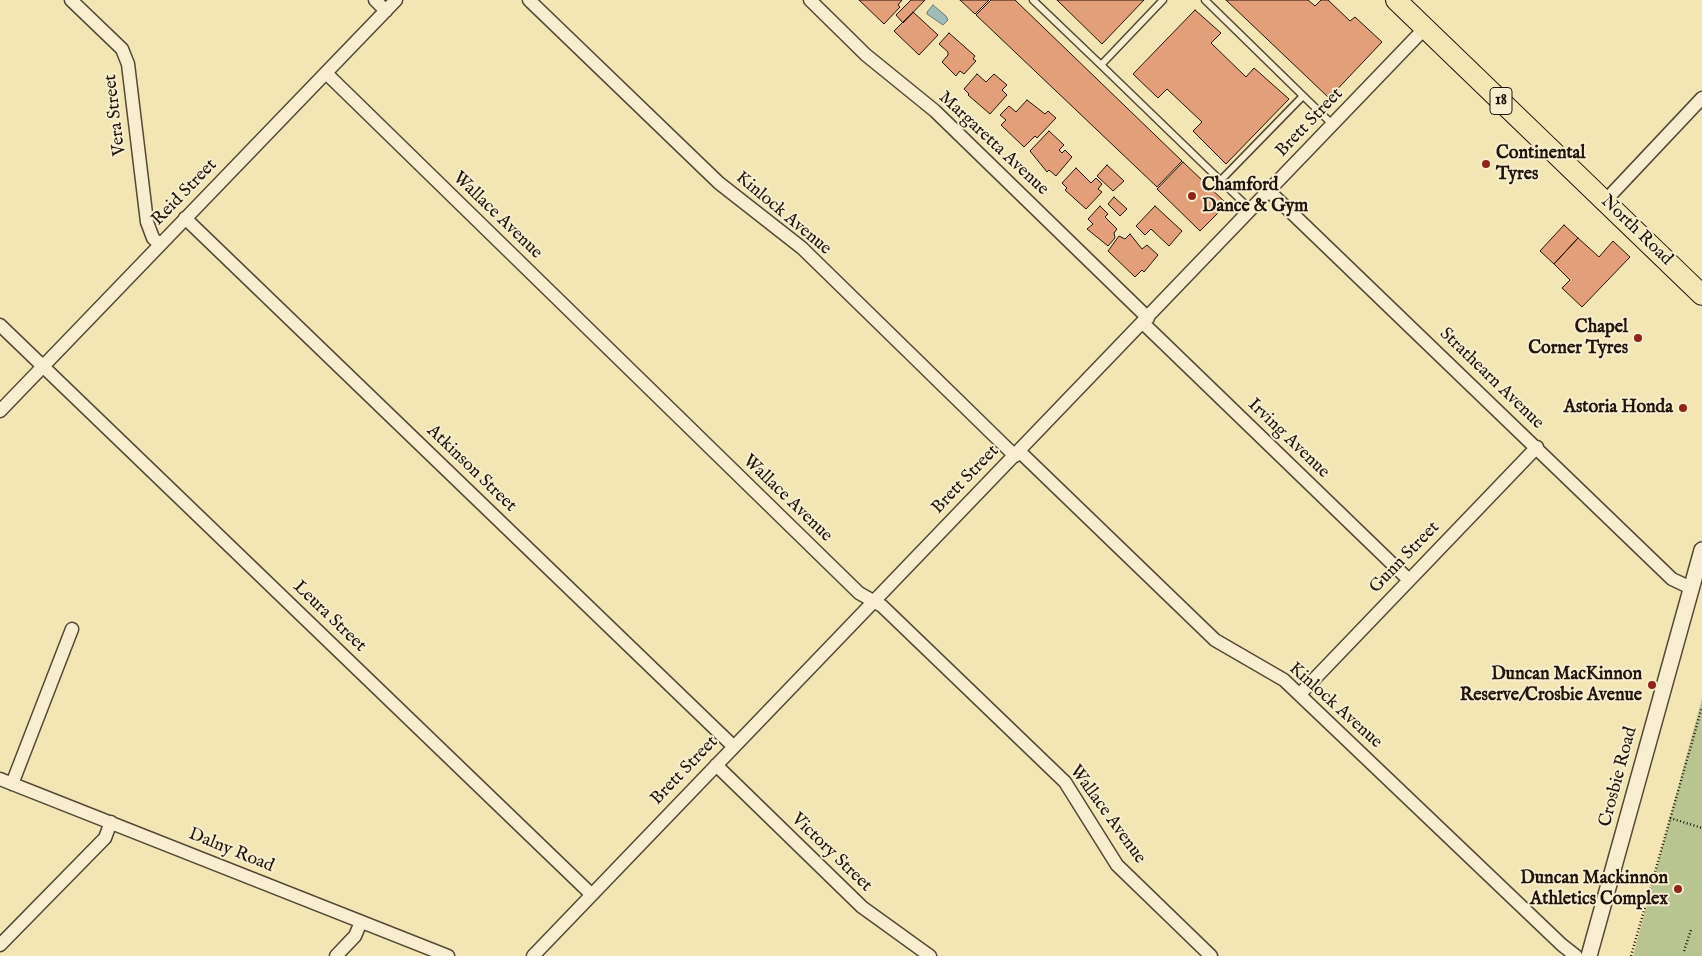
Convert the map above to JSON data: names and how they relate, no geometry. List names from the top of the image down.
{
  "streets": {
    "highway": ["18", "North Road"],
    "street": [
      "Vera Street",
      "Brett Street",
      "Margaretta Avenue",
      "Reid Street",
      "Kinlock Avenue",
      "Wallace Avenue",
      "Strathearn Avenue",
      "Irving Avenue",
      "Atkinson Street",
      "Gunn Street",
      "Leura Street",
      "Crosbie Road",
      "Dalny Road",
      "Victory Street"
    ]
  },
  "crossings": [
    ["Vera Street", "Reid Street"],
    ["Brett Street", "Margaretta Avenue"],
    ["Brett Street", "Kinlock Avenue"],
    ["Brett Street", "Wallace Avenue"],
    ["Brett Street", "North Road"],
    ["Brett Street", "Strathearn Avenue"],
    ["Brett Street", "Irving Avenue"],
    ["Brett Street", "Atkinson Street"],
    ["Brett Street", "Leura Street"],
    ["Brett Street", "Victory Street"],
    ["Margaretta Avenue", "Irving Avenue"],
    ["Reid Street", "Wallace Avenue"],
    ["Reid Street", "Atkinson Street"],
    ["Reid Street", "Leura Street"],
    ["Kinlock Avenue", "Gunn Street"],
    ["Strathearn Avenue", "Gunn Street"],
    ["Strathearn Avenue", "Crosbie Road"],
    ["Irving Avenue", "Gunn Street"]
  ],
  "places": [
    "Continental Tyres",
    "Chamford Dance & Gym",
    "Chapel Corner Tyres",
    "Astoria Honda",
    "Duncan MacKinnon Reserve/Crosbie Avenue",
    "Duncan Mackinnon Athletics Complex"
  ]
}
